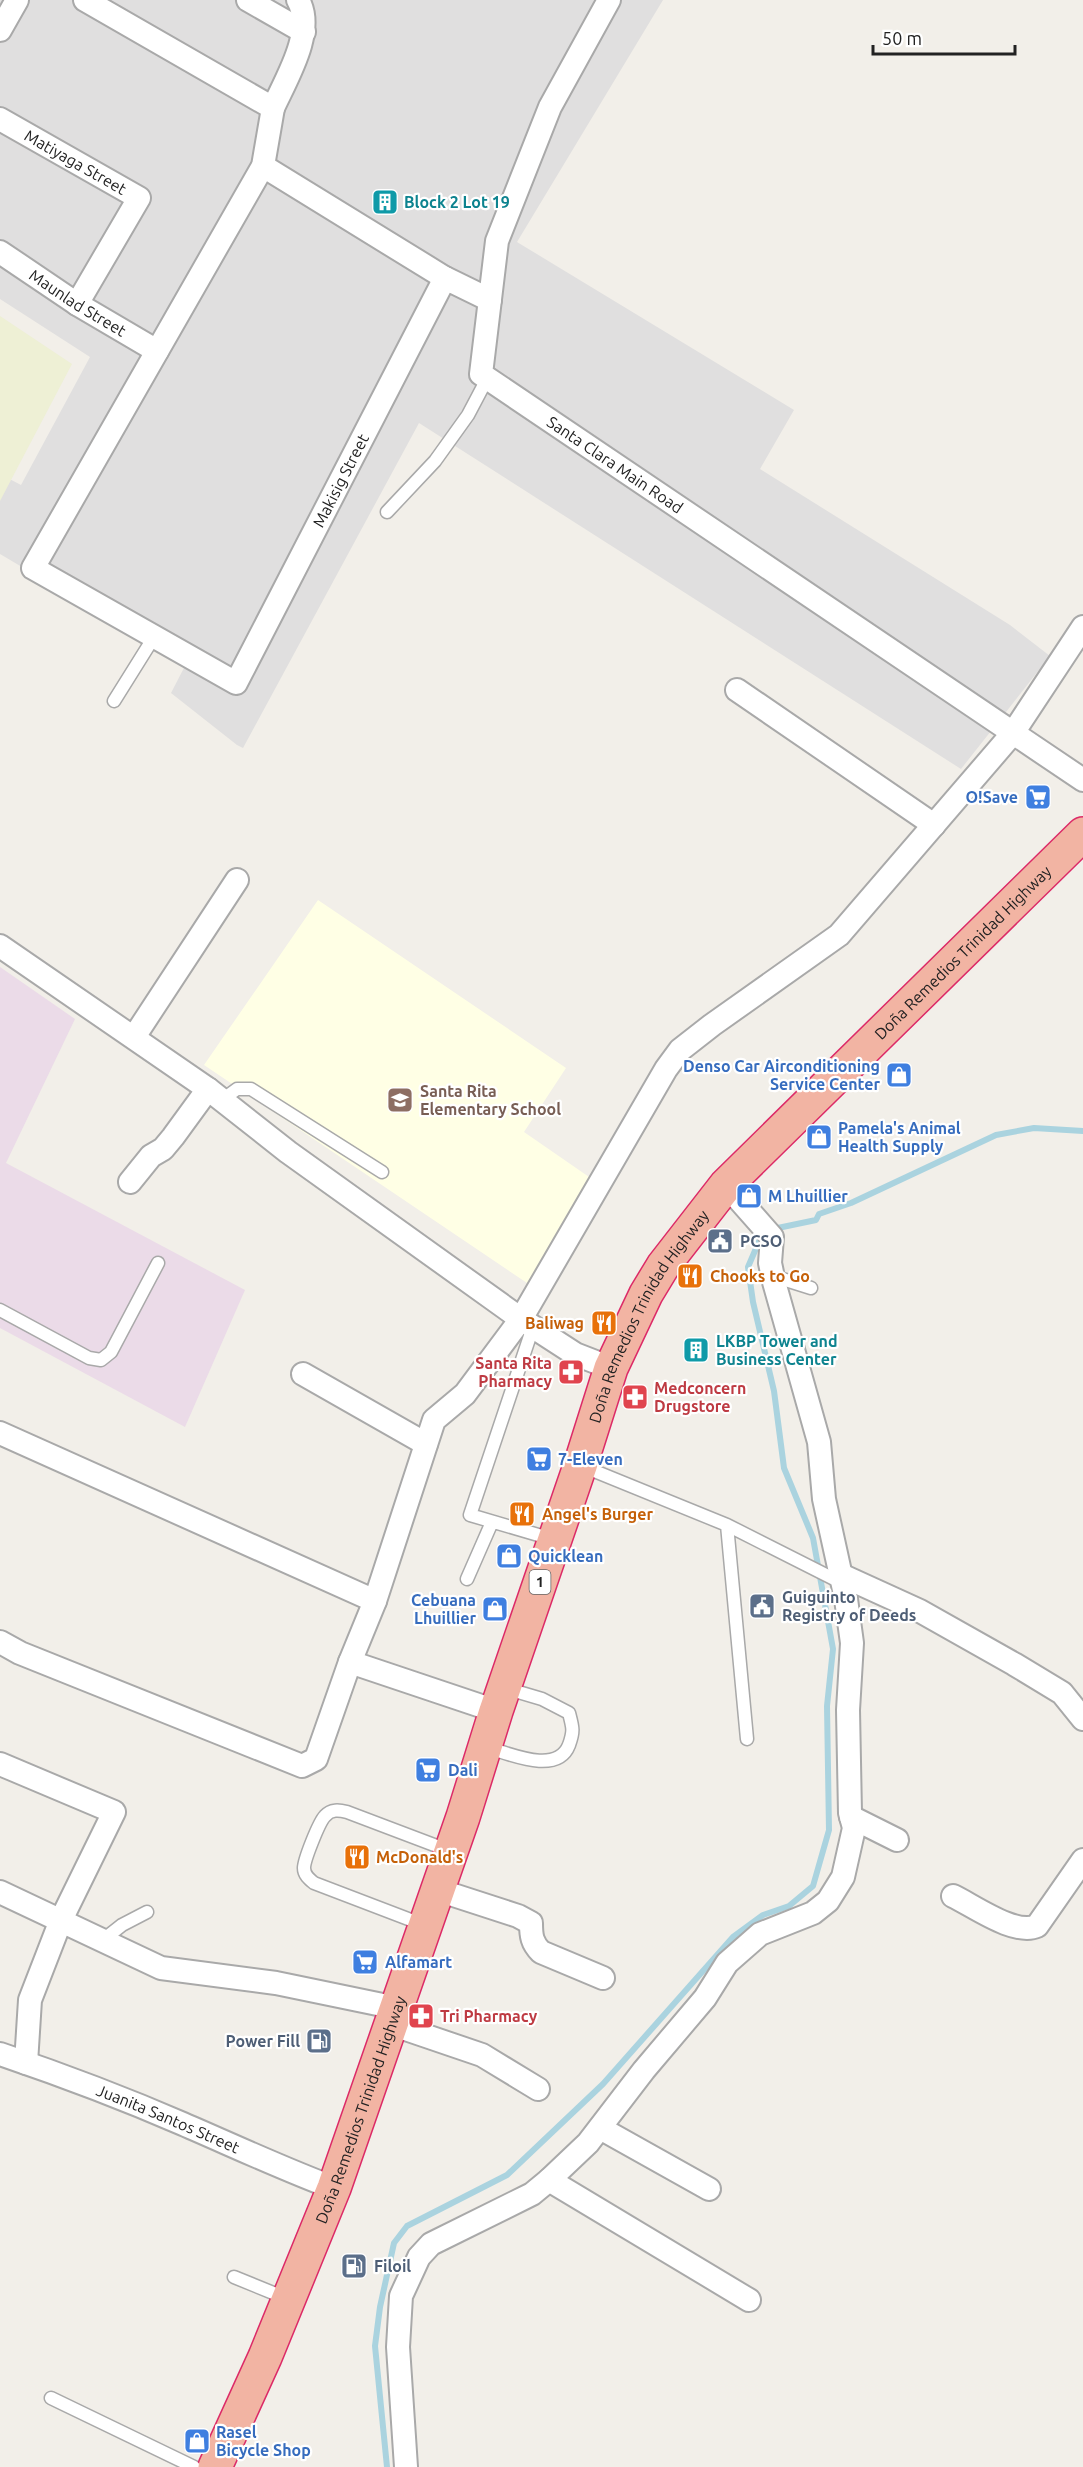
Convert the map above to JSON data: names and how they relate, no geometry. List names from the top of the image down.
{
  "streets": {
    "highway": ["Doña Remedios Trinidad Highway", "1"],
    "street": [
      "Matiyaga Street",
      "Maunlad Street",
      "Santa Clara Main Road",
      "Makisig Street",
      "Juanita Santos Street"
    ]
  },
  "crossings": [
    ["Matiyaga Street", "Maunlad Street"],
    ["Doña Remedios Trinidad Highway", "Juanita Santos Street"]
  ],
  "places": {
    "building": ["Block 2 Lot 19", "LKBP Tower and Business Center"],
    "supermarket": [
      "O!Save",
      "7-Eleven",
      "Dali",
      "Alfamart"
    ],
    "shop": [
      "Denso Car Airconditioning Service Center",
      "Pamela's Animal Health Supply",
      "M Lhuillier",
      "Quicklean",
      "Cebuana Lhuillier",
      "Rasel Bicycle Shop"
    ],
    "school or university": ["Santa Rita Elementary School"],
    "public building": ["PCSO", "Guiguinto Registry of Deeds"],
    "restaurant": [
      "Chooks to Go",
      "Baliwag",
      "Angel's Burger",
      "McDonald's"
    ],
    "pharmacy": ["Santa Rita Pharmacy", "Medconcern Drugstore", "Tri Pharmacy"],
    "fuel station": ["Power Fill", "Filoil"]
  },
  "scale_bar": "50 m"
}
